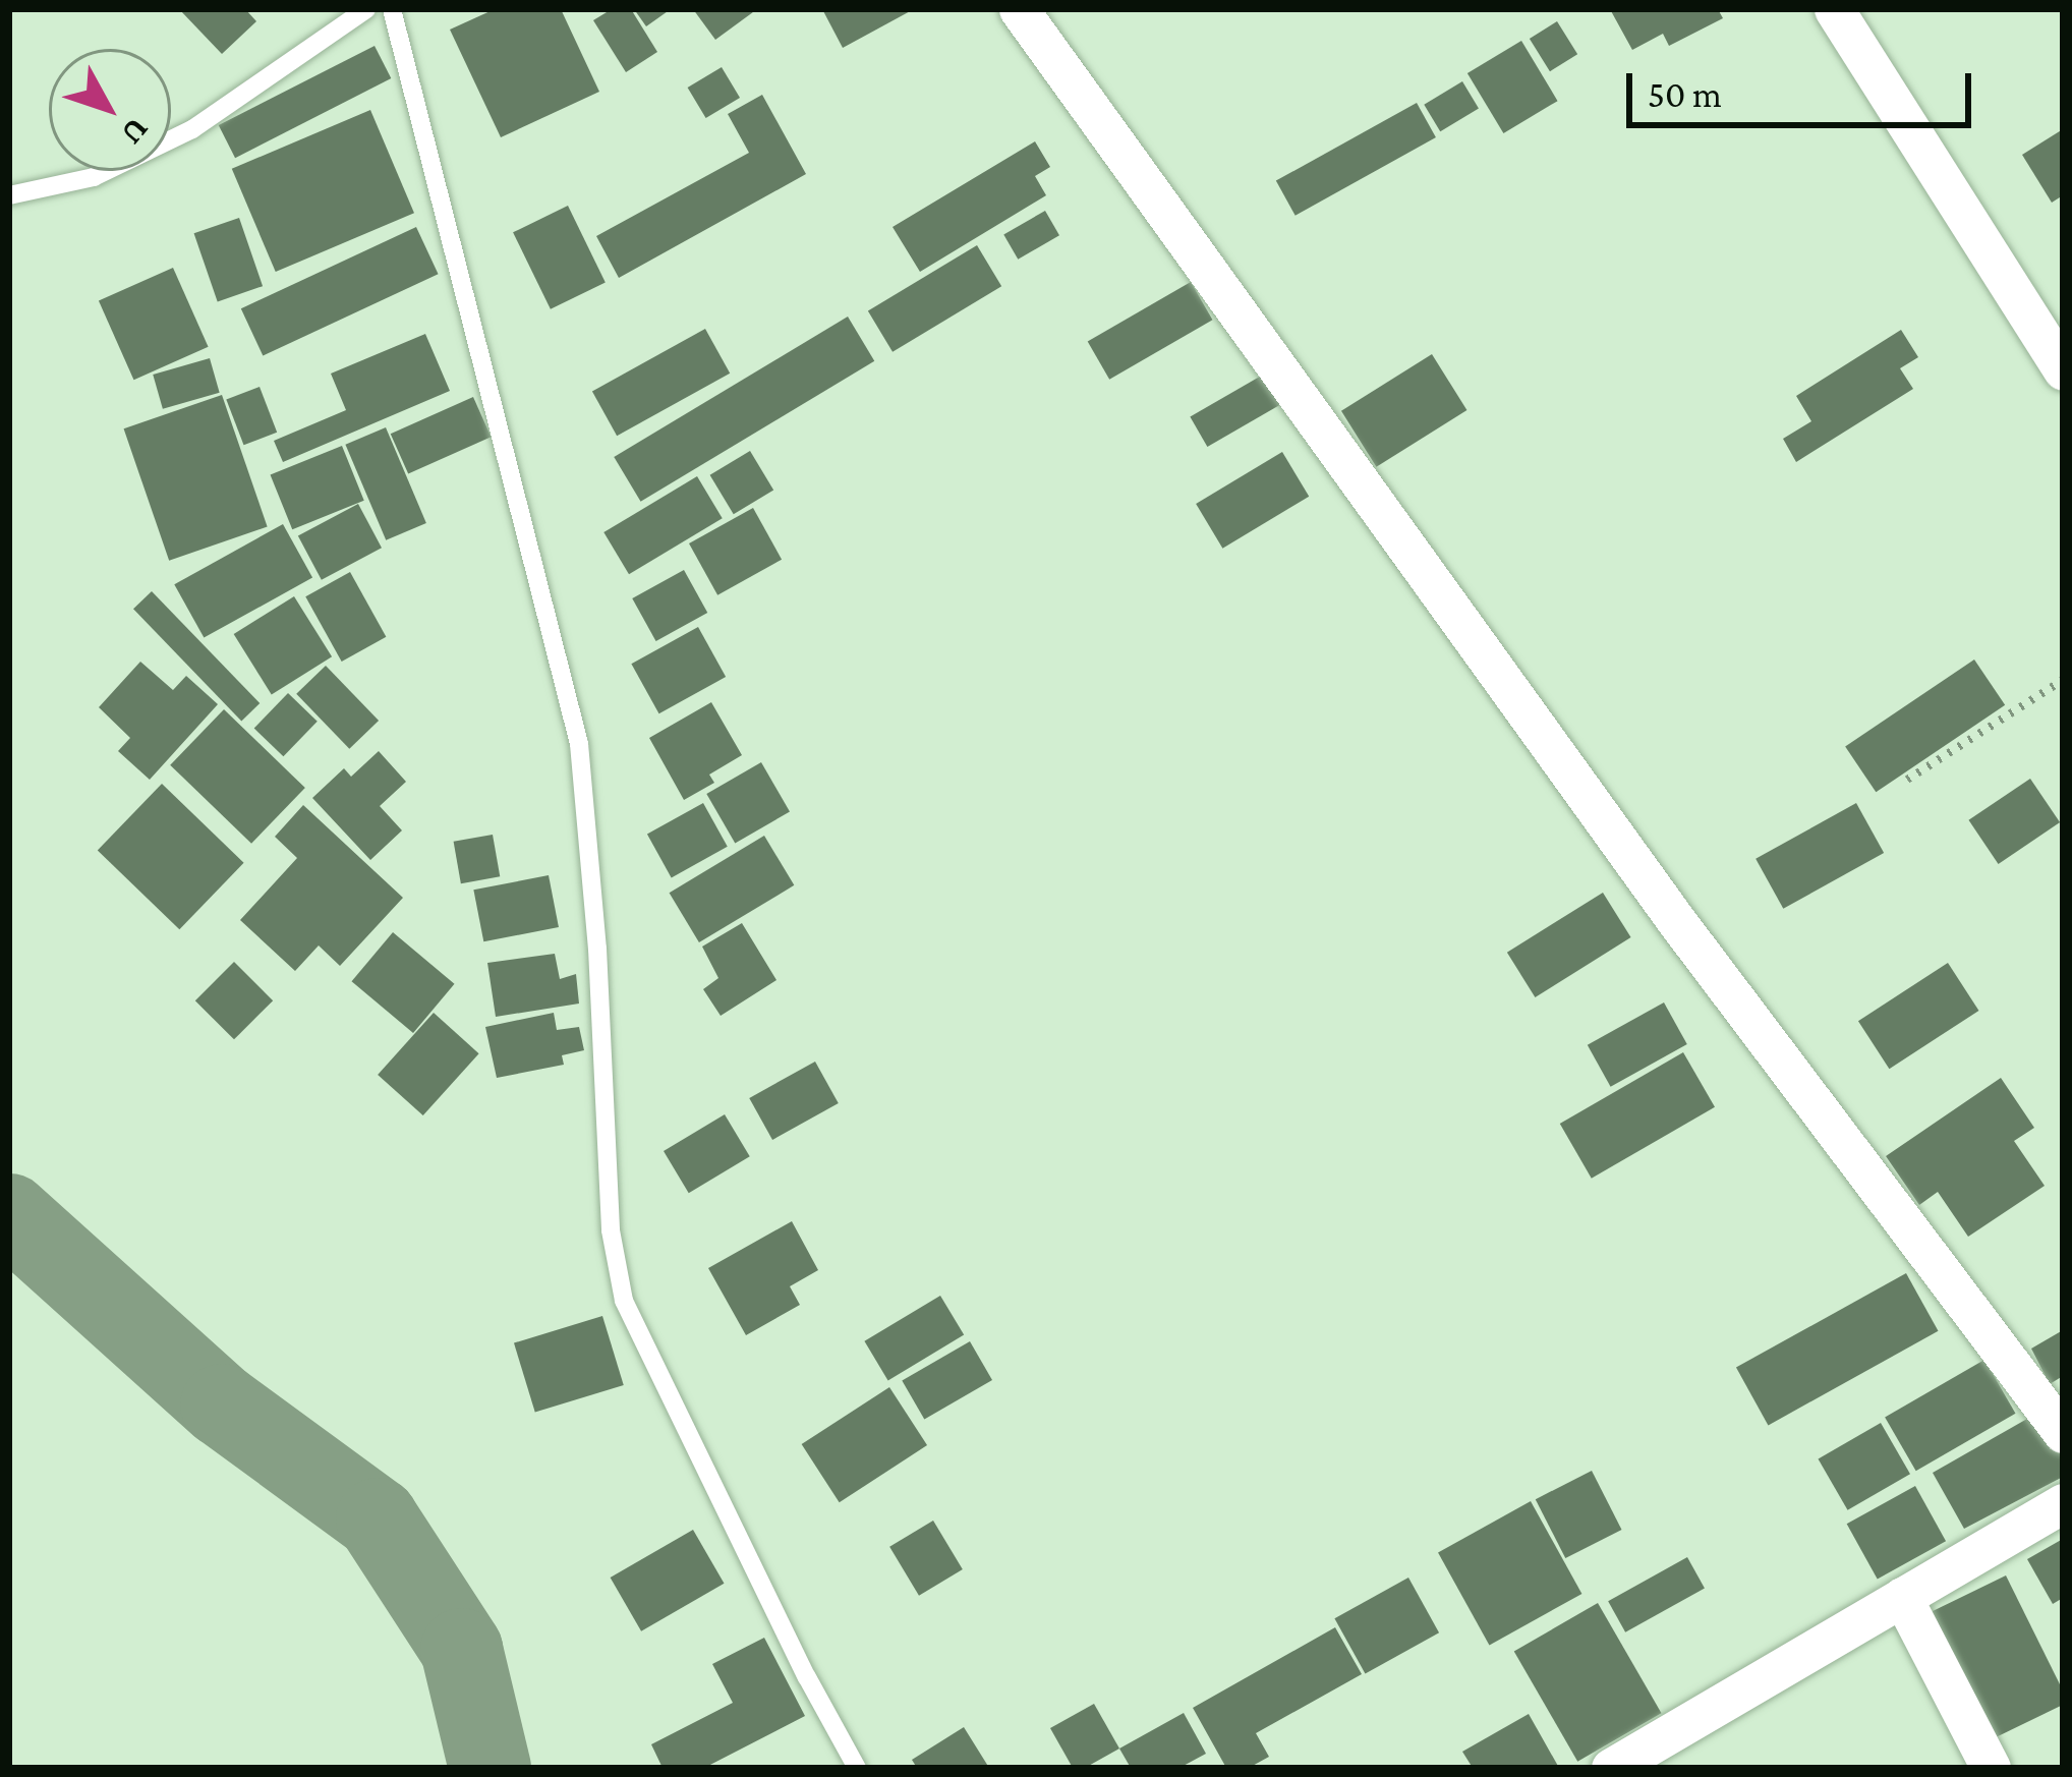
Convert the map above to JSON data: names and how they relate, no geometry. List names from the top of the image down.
{
  "scale_bar": "50 m",
  "north": "bottom right"
}
